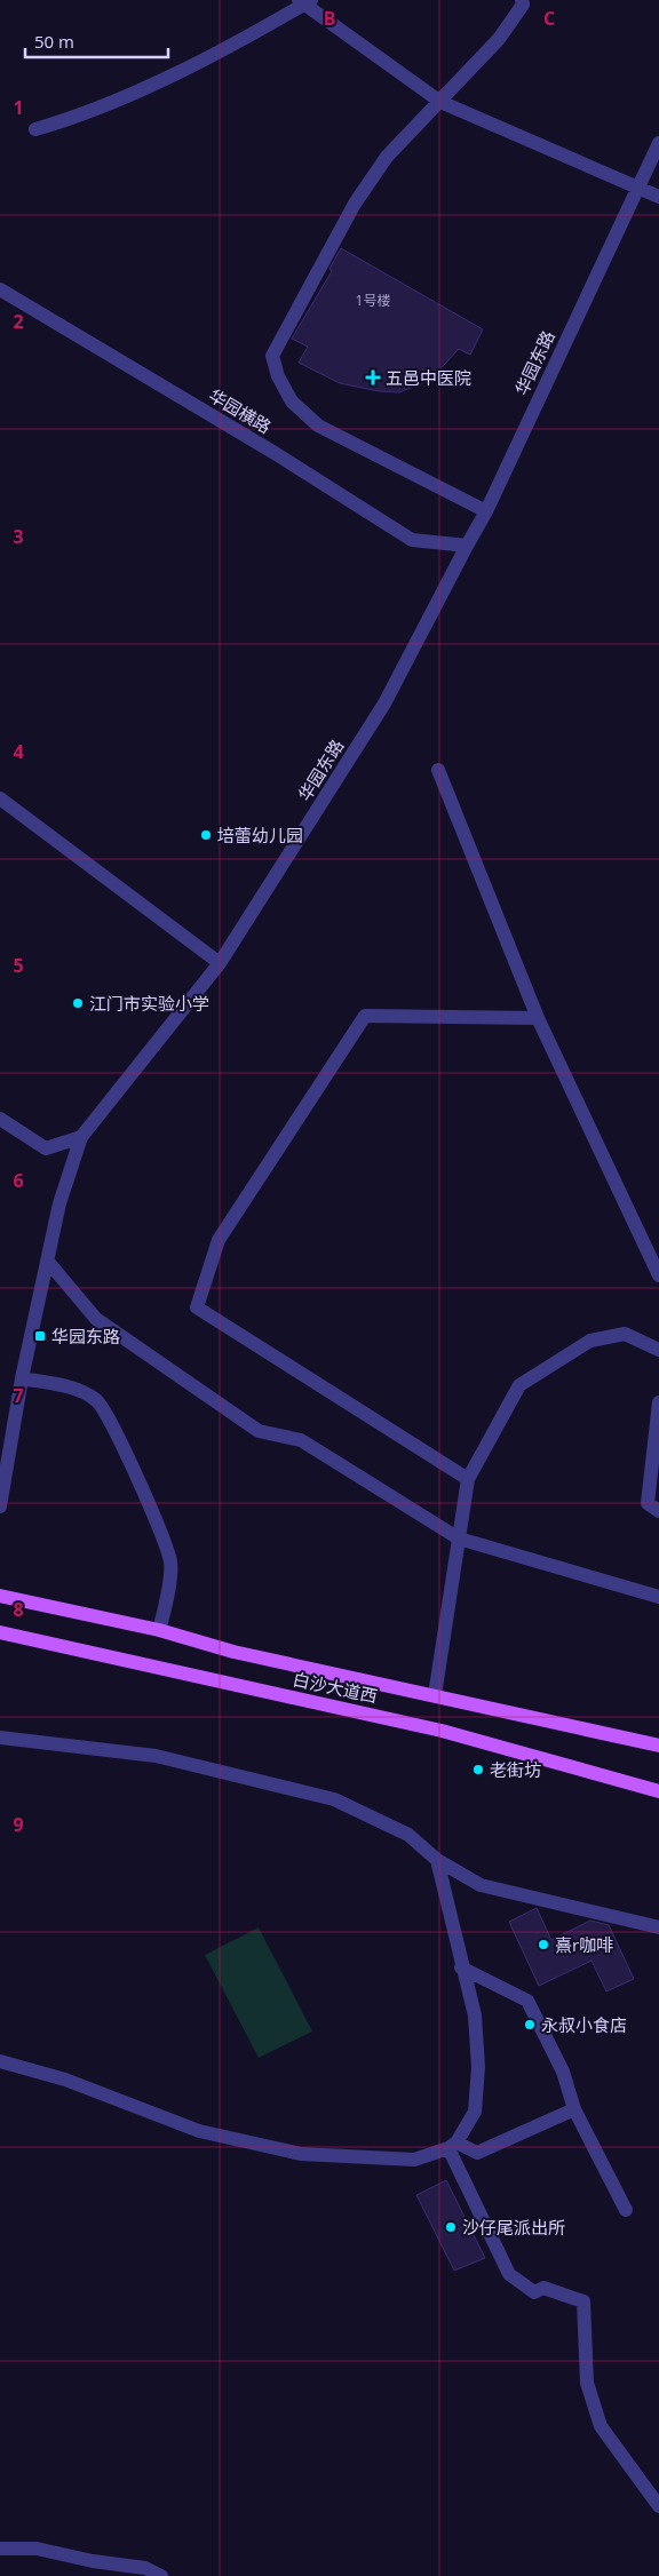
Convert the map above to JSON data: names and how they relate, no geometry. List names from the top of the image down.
{
  "streets": {
    "main road": ["白沙大道西"],
    "street": ["华园东路", "华园横路"]
  },
  "crossings": [
    ["华园东路", "华园横路"]
  ],
  "places": {
    "health": ["五邑中医院"],
    "other": [
      "培蕾幼儿园",
      "江门市实验小学",
      "老街坊",
      "熹r咖啡",
      "永叔小食店",
      "沙仔尾派出所"
    ],
    "transit": ["华园东路"]
  },
  "house_numbers": ["1号楼"],
  "scale_bar": "50 m",
  "grid": {
    "columns": ["B", "C"],
    "rows": [
      "1",
      "2",
      "3",
      "4",
      "5",
      "6",
      "7",
      "8",
      "9"
    ]
  }
}
